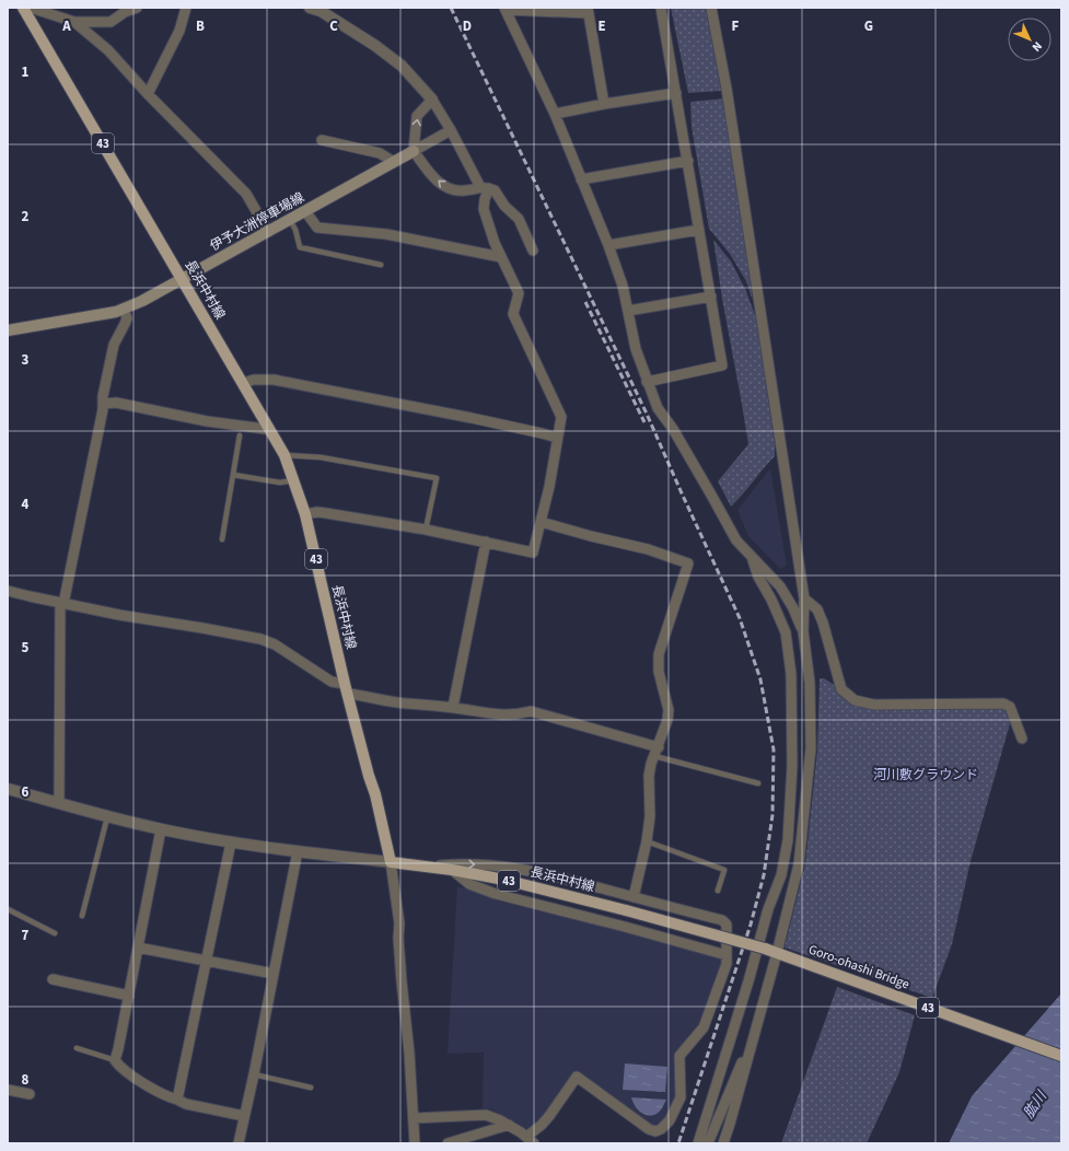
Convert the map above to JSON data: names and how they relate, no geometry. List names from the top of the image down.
{
  "streets": {
    "main road": [
      "43",
      "伊予大洲停車場線",
      "長浜中村線",
      "Goro-ohashi Bridge"
    ]
  },
  "crossings": [
    ["伊予大洲停車場線", "長浜中村線"],
    ["長浜中村線", "Goro-ohashi Bridge"]
  ],
  "water": ["肱川"],
  "parks": ["河川敷グラウンド"],
  "north": "bottom right",
  "grid": {
    "columns": [
      "A",
      "B",
      "C",
      "D",
      "E",
      "F",
      "G"
    ],
    "rows": [
      "1",
      "2",
      "3",
      "4",
      "5",
      "6",
      "7",
      "8"
    ]
  }
}
